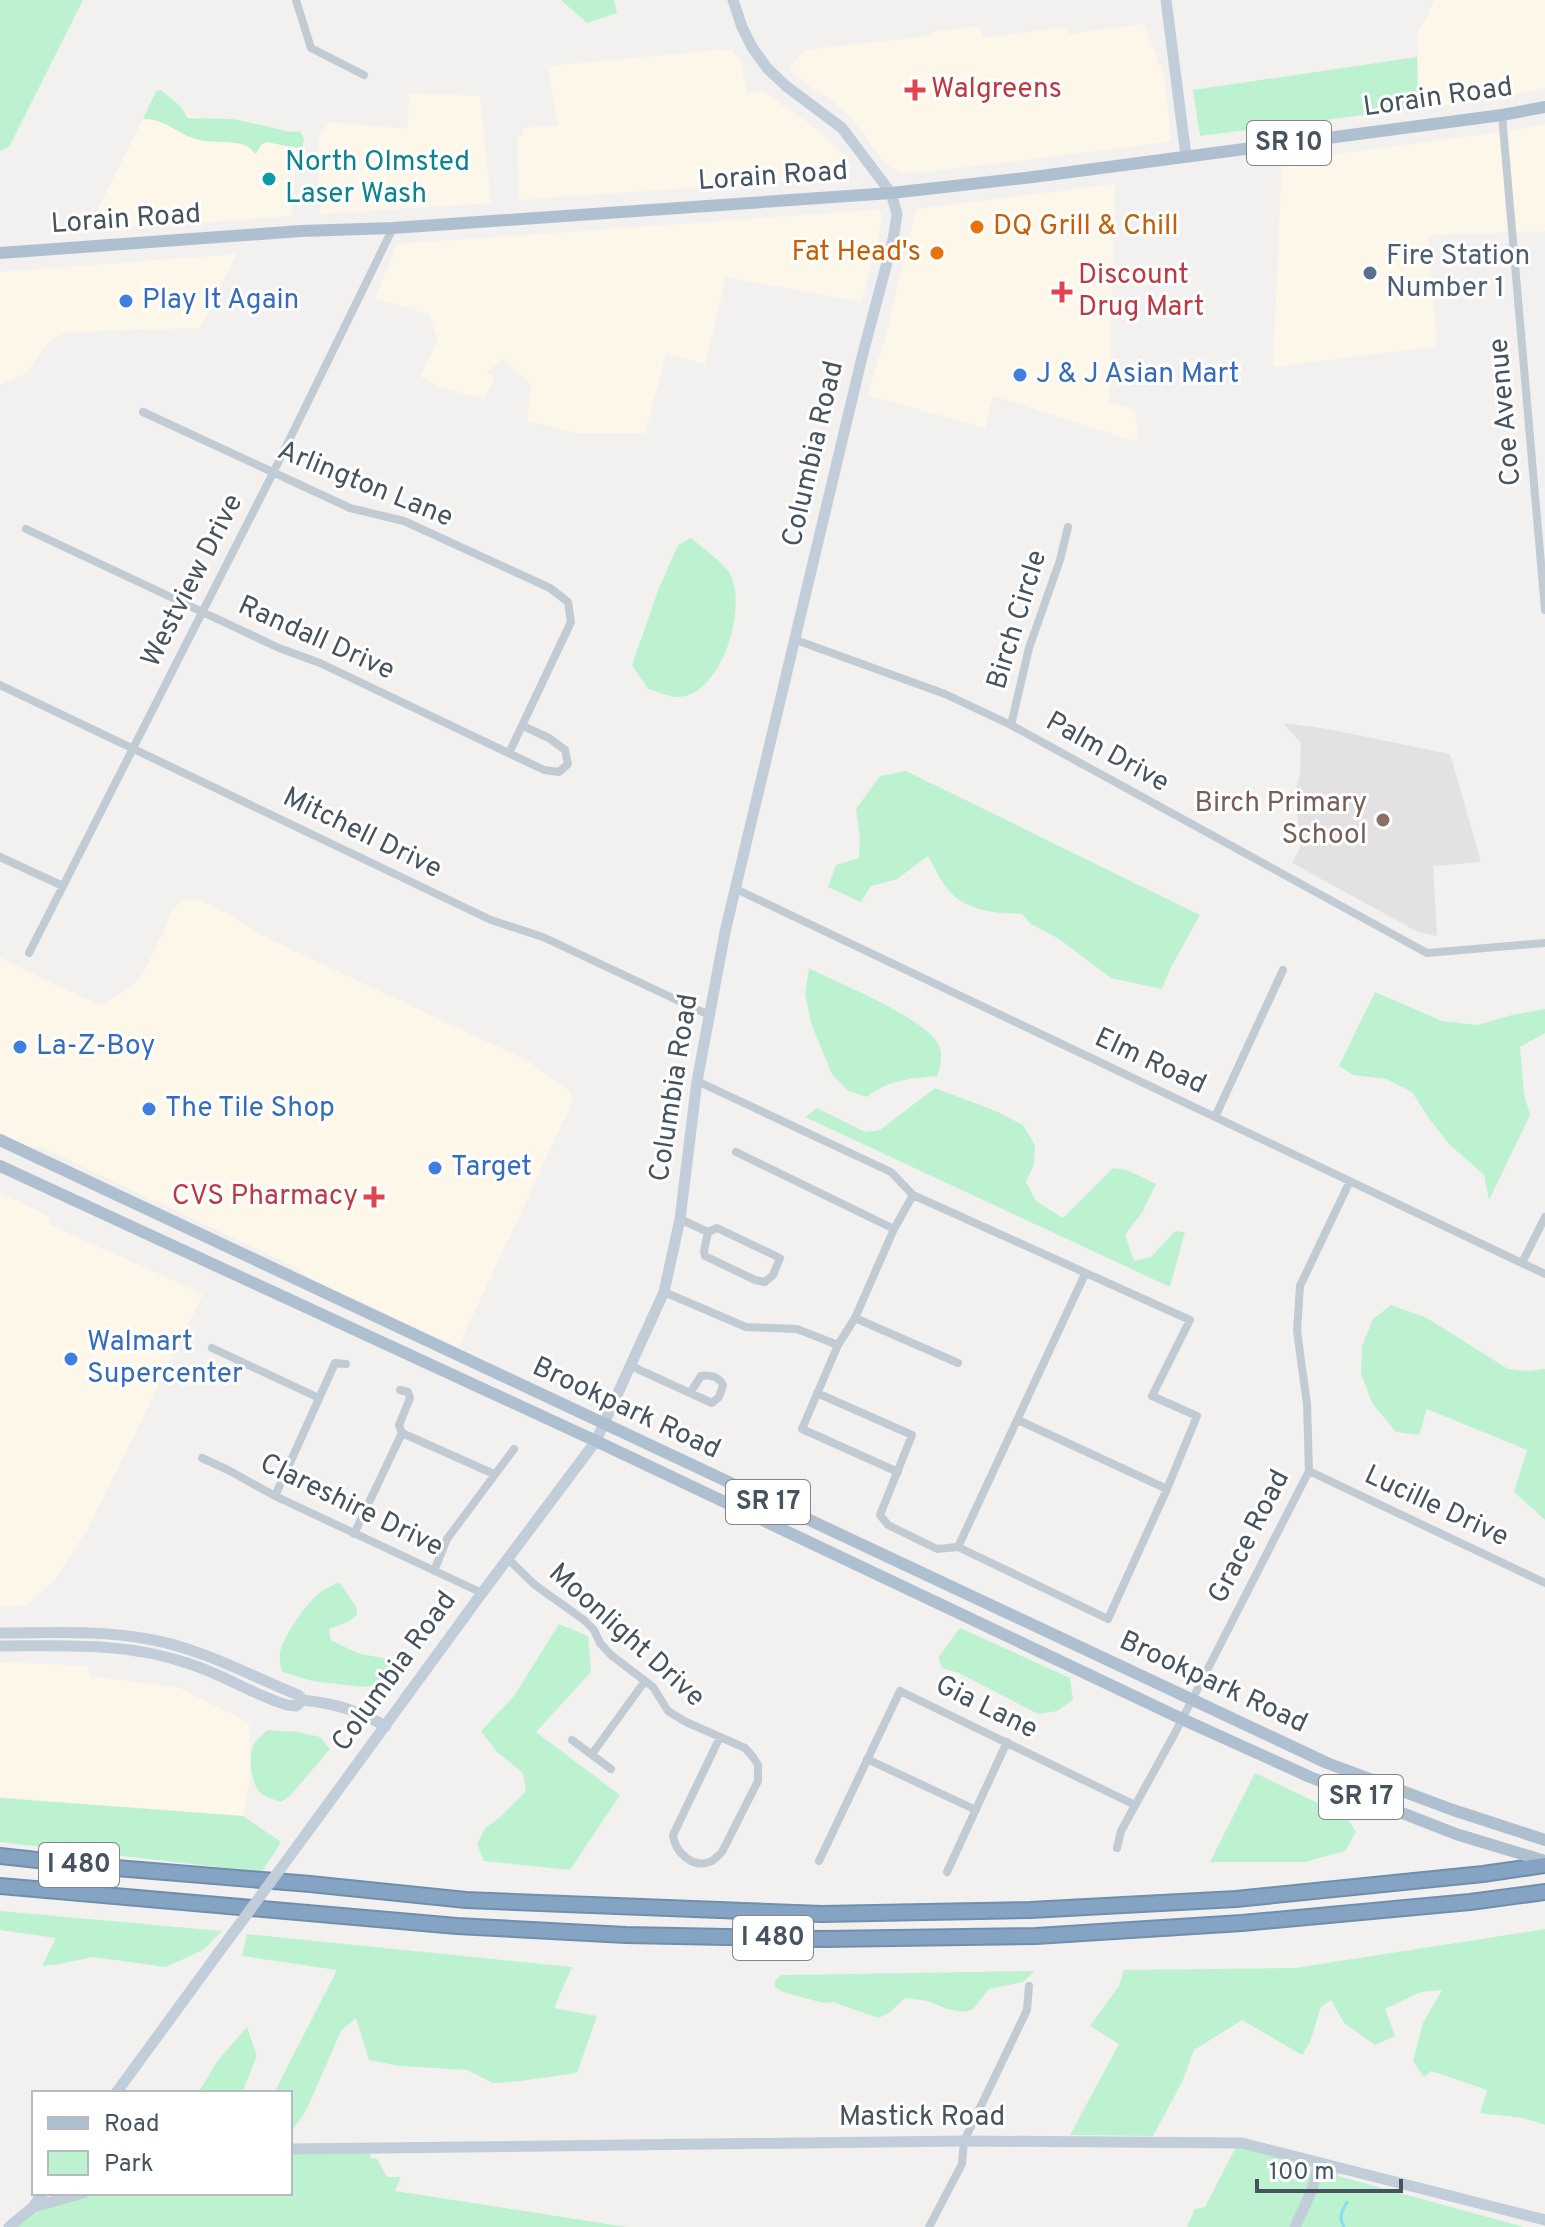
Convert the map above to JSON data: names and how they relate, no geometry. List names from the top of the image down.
{
  "streets": {
    "highway": ["I 480"],
    "main road": [
      "Lorain Road",
      "SR 10",
      "Brookpark Road",
      "SR 17"
    ],
    "street": [
      "Coe Avenue",
      "Columbia Road",
      "Arlington Lane",
      "Westview Drive",
      "Birch Circle",
      "Randall Drive",
      "Palm Drive",
      "Mitchell Drive",
      "Elm Road",
      "Clareshire Drive",
      "Lucille Drive",
      "Grace Road",
      "Moonlight Drive",
      "Gia Lane",
      "Mastick Road"
    ]
  },
  "crossings": [
    ["Lorain Road", "Coe Avenue"],
    ["Lorain Road", "Columbia Road"],
    ["Lorain Road", "Westview Drive"],
    ["Columbia Road", "Palm Drive"],
    ["Columbia Road", "Mitchell Drive"],
    ["Columbia Road", "Elm Road"],
    ["Columbia Road", "Brookpark Road"],
    ["Columbia Road", "Clareshire Drive"],
    ["Columbia Road", "Moonlight Drive"],
    ["Arlington Lane", "Westview Drive"],
    ["Arlington Lane", "Randall Drive"],
    ["Westview Drive", "Randall Drive"],
    ["Westview Drive", "Mitchell Drive"],
    ["Birch Circle", "Palm Drive"],
    ["Elm Road", "Grace Road"],
    ["Brookpark Road", "Grace Road"],
    ["Brookpark Road", "I 480"],
    ["Lucille Drive", "Grace Road"],
    ["Grace Road", "Gia Lane"]
  ],
  "places": {
    "health": ["Walgreens", "Discount Drug Mart", "CVS Pharmacy"],
    "other": [
      "North Olmsted Laser Wash",
      "DQ Grill & Chill",
      "Fat Head's",
      "Fire Station Number 1",
      "Play It Again",
      "J & J Asian Mart",
      "Birch Primary School",
      "La-Z-Boy",
      "The Tile Shop",
      "Target",
      "Walmart Supercenter"
    ]
  },
  "legend": ["Road", "Park"],
  "scale_bar": "100 m"
}
